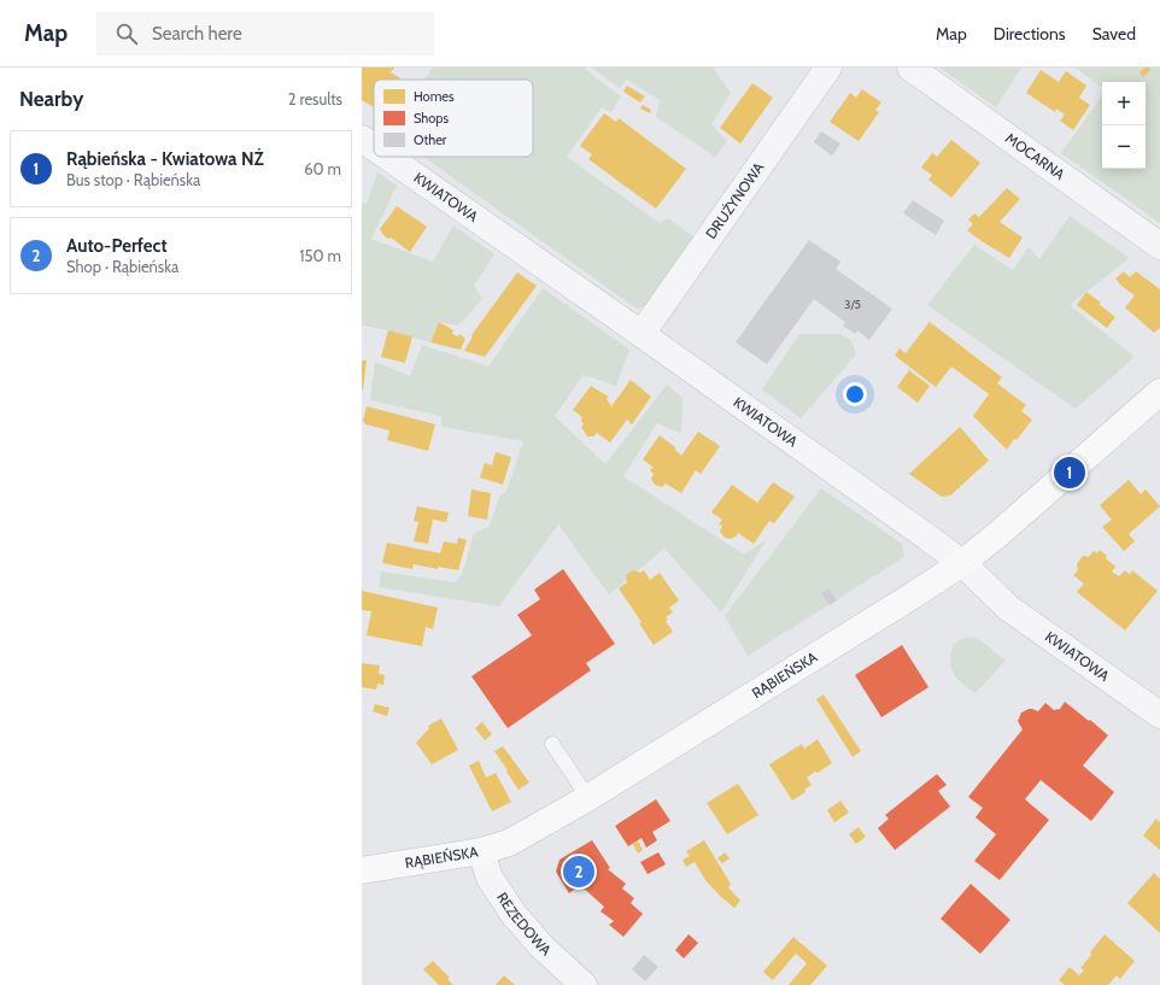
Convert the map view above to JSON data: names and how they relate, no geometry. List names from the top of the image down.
{
  "streets": {
    "main road": ["RĄBIEŃSKA"],
    "street": [
      "MOCARNA",
      "KWIATOWA",
      "DRUŻYNOWA",
      "REZEDOWA"
    ]
  },
  "crossings": [
    ["KWIATOWA", "DRUŻYNOWA"],
    ["KWIATOWA", "RĄBIEŃSKA"],
    ["RĄBIEŃSKA", "REZEDOWA"]
  ],
  "house_numbers": ["3/5"],
  "legend": ["Homes", "Shops", "Other"],
  "page": {
    "header": "Map",
    "search": "Search here",
    "nav": ["Map", "Directions", "Saved"],
    "heading": ["Nearby", "2 results"],
    "map_buttons": ["+", "−"],
    "list": [
      {
        "mark": "1",
        "name": "Rąbieńska - Kwiatowa NŻ",
        "note": "Bus stop · Rąbieńska",
        "value": "60 m"
      },
      {
        "mark": "2",
        "name": "Auto-Perfect",
        "note": "Shop · Rąbieńska",
        "value": "150 m"
      }
    ],
    "pins": ["1", "2"]
  }
}
